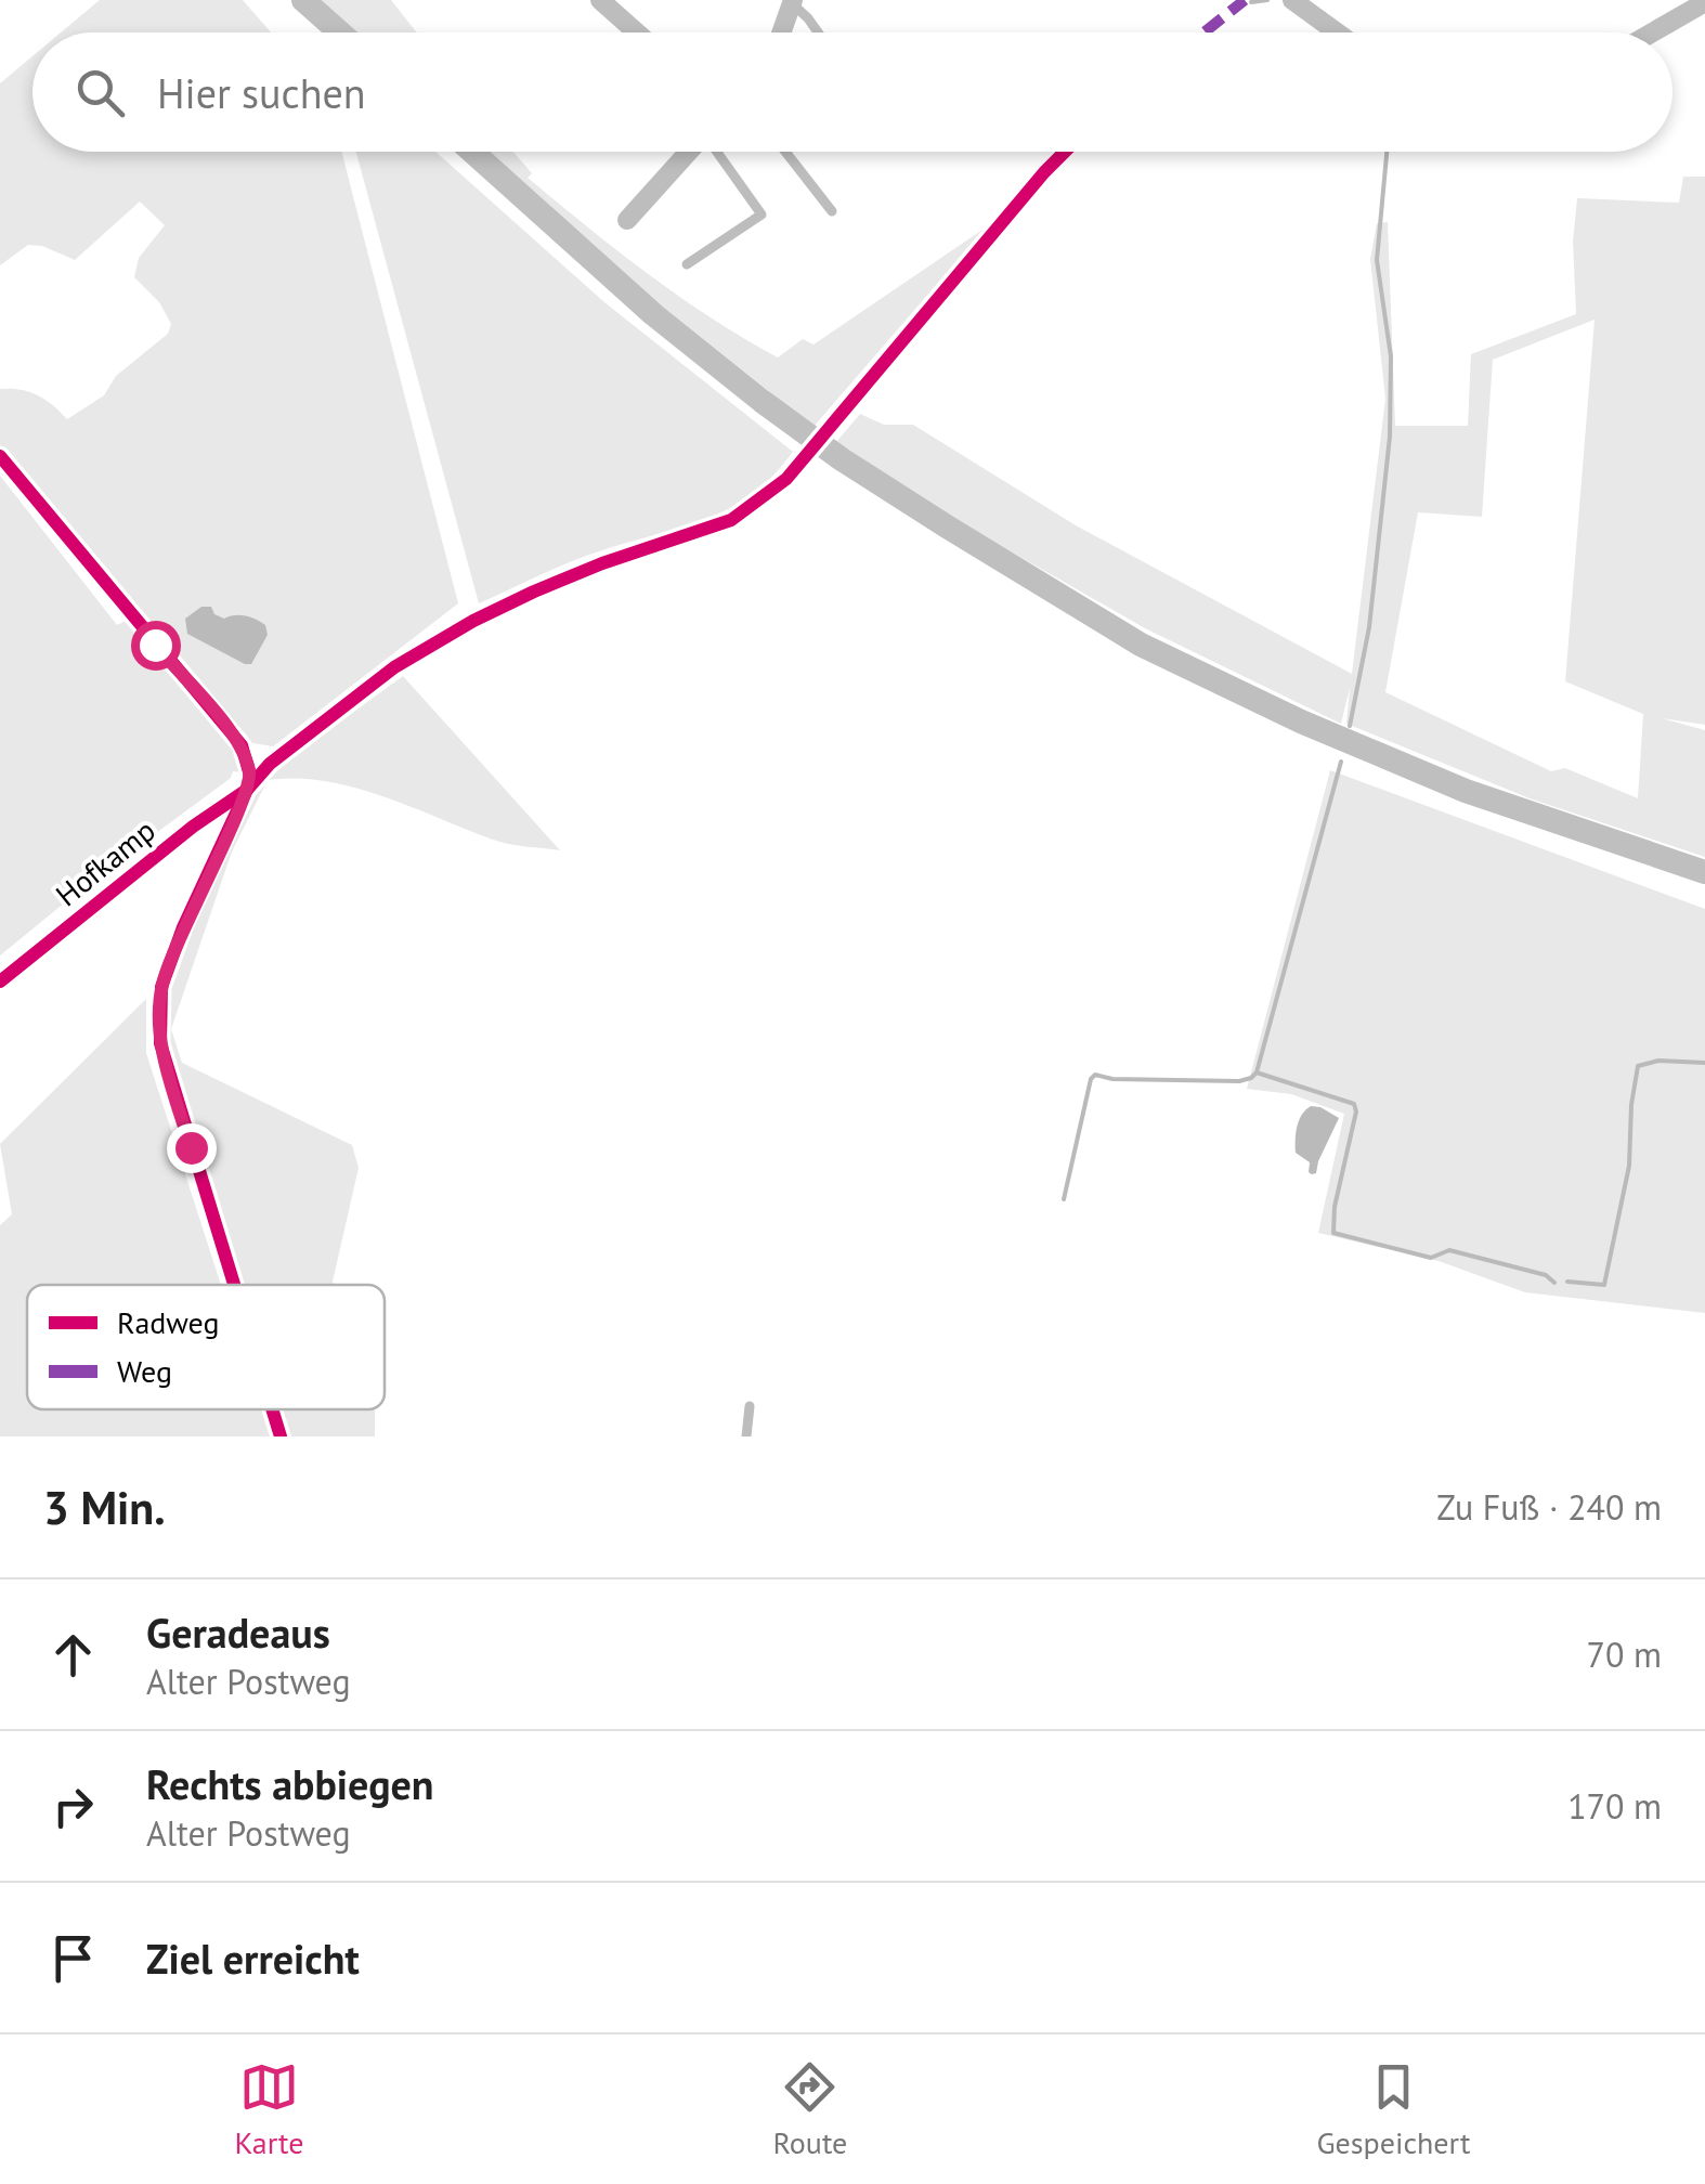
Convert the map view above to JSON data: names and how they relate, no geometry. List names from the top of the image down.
{
  "streets": {
    "street": ["Hofkamp"]
  },
  "legend": ["Radweg", "Weg"],
  "page": {
    "search": "Hier suchen",
    "heading": ["3 Min.", "Zu Fuß · 240 m"],
    "list": [
      ["Geradeaus", "Alter Postweg", "70 m"],
      ["Rechts abbiegen", "Alter Postweg", "170 m"],
      "Ziel erreicht"
    ],
    "nav": ["Karte", "Route", "Gespeichert"]
  }
}
